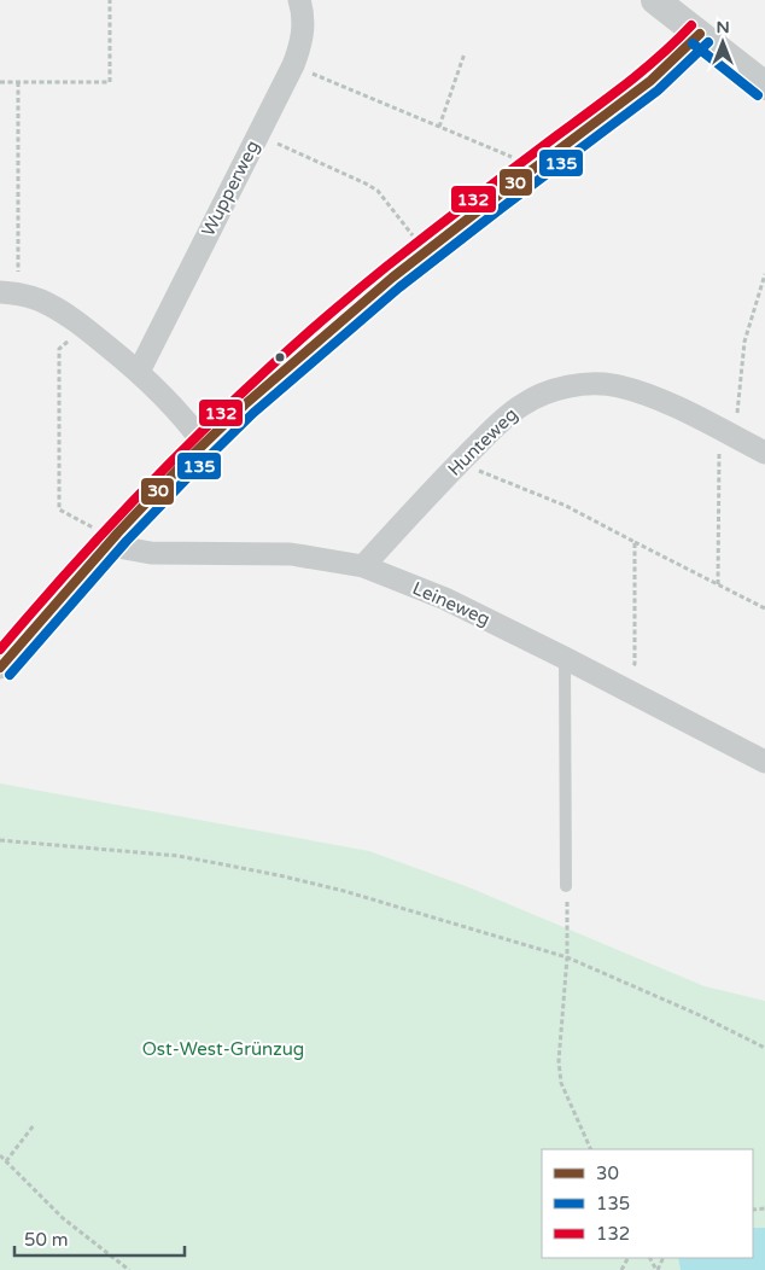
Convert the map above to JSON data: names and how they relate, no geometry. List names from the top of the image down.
{
  "streets": {
    "street": ["Wupperweg", "Hunteweg", "Leineweg"]
  },
  "crossings": [
    ["Hunteweg", "Leineweg"]
  ],
  "parks": ["Ost-West-Grünzug"],
  "lines": ["transit line 132", "transit line 30", "transit line 135"],
  "legend": ["30", "135", "132"],
  "scale_bar": "50 m",
  "north": "top"
}
